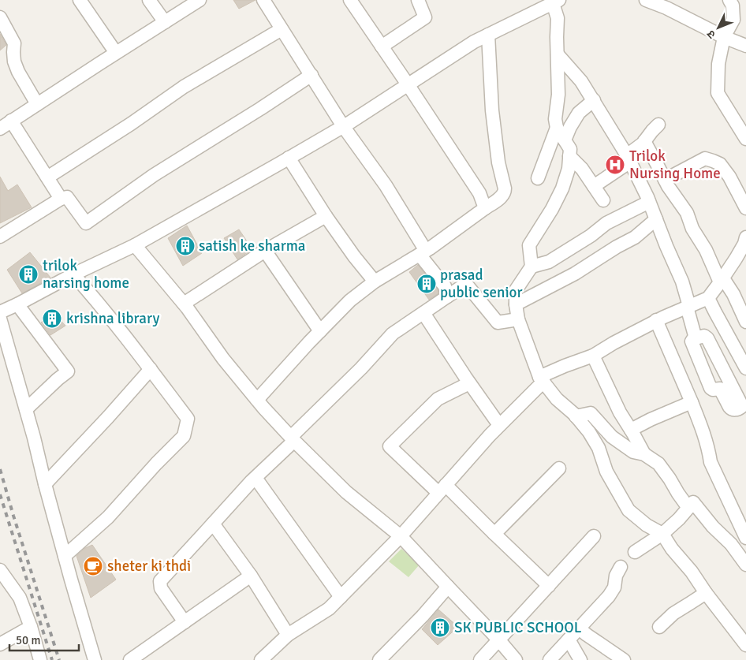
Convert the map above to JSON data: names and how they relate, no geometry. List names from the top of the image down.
{
  "places": {
    "hospital": ["Trilok Nursing Home"],
    "building": [
      "satish ke sharma",
      "trilok narsing home",
      "prasad public senior",
      "krishna library",
      "SK PUBLIC SCHOOL"
    ],
    "cafe": ["sheter ki thdi"]
  },
  "scale_bar": "50 m",
  "north": "bottom left"
}
